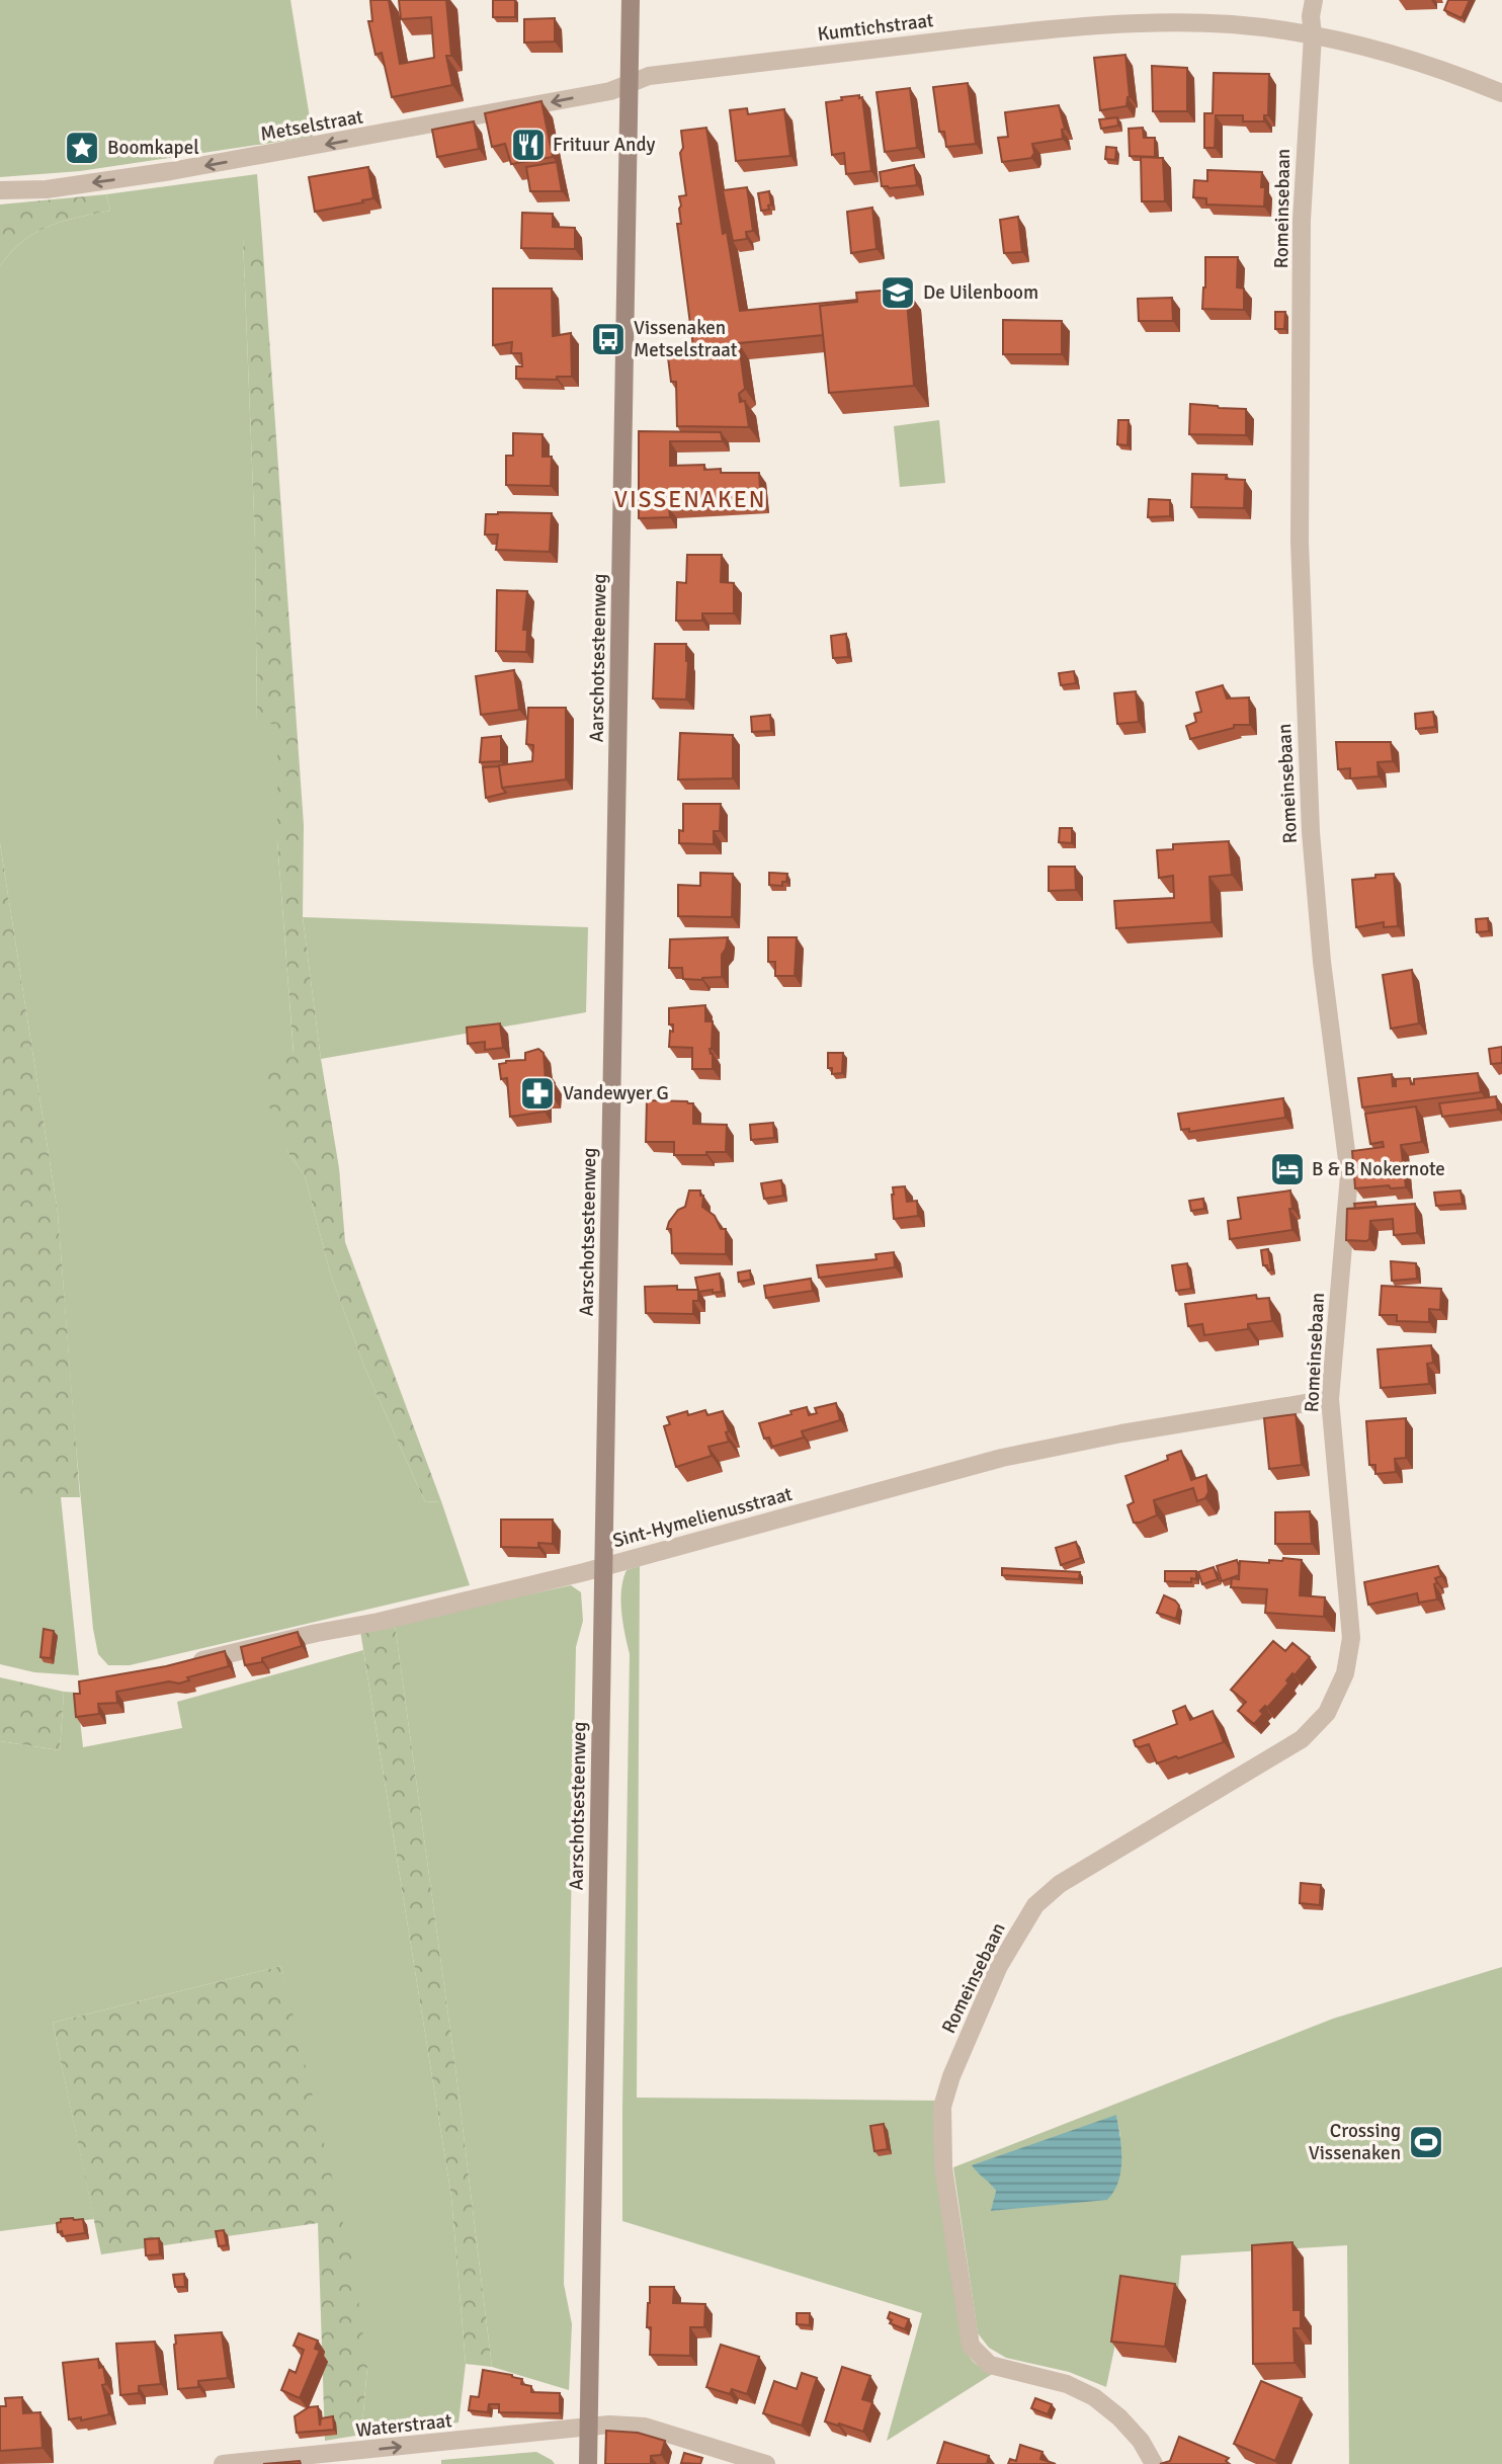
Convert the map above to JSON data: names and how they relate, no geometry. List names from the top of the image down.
{
  "streets": {
    "main road": ["Aarschotsesteenweg"],
    "street": [
      "Kumtichstraat",
      "Metselstraat",
      "Romeinsebaan",
      "Sint-Hymelienusstraat",
      "Waterstraat"
    ]
  },
  "crossings": [
    ["Kumtichstraat", "Metselstraat"],
    ["Kumtichstraat", "Romeinsebaan"],
    ["Kumtichstraat", "Aarschotsesteenweg"],
    ["Metselstraat", "Aarschotsesteenweg"],
    ["Romeinsebaan", "Sint-Hymelienusstraat"],
    ["Aarschotsesteenweg", "Sint-Hymelienusstraat"],
    ["Aarschotsesteenweg", "Waterstraat"]
  ],
  "one_way": ["Metselstraat", "Waterstraat"],
  "districts": ["VISSENAKEN"],
  "places": {
    "restaurant": ["Frituur Andy"],
    "place": ["Boomkapel"],
    "school or university": ["De Uilenboom"],
    "bus stop": ["Vissenaken Metselstraat"],
    "pharmacy": ["Vandewyer G"],
    "hotel": ["B & B Nokernote"],
    "sports": ["Crossing Vissenaken"]
  }
}
